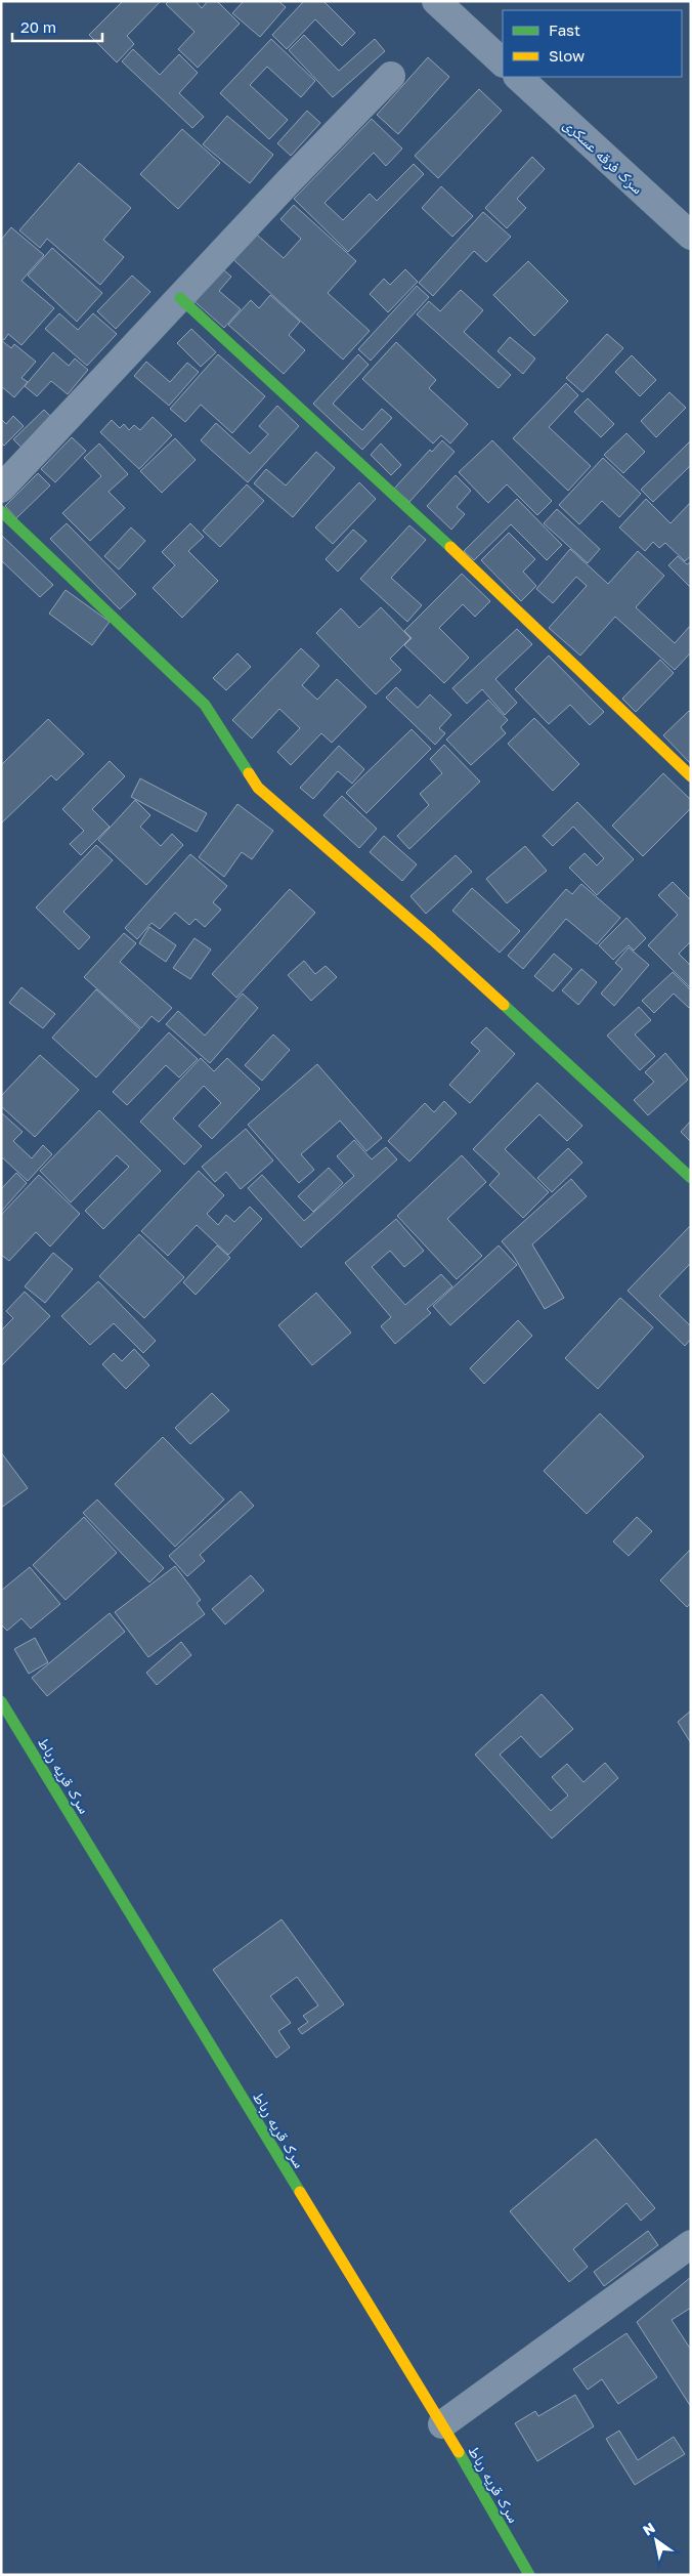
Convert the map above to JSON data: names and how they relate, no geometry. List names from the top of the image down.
{
  "streets": {
    "street": ["سرک فرقه عسکری", "سرک قریه رباط"]
  },
  "legend": ["Fast", "Slow"],
  "scale_bar": "20 m",
  "north": "top left"
}
